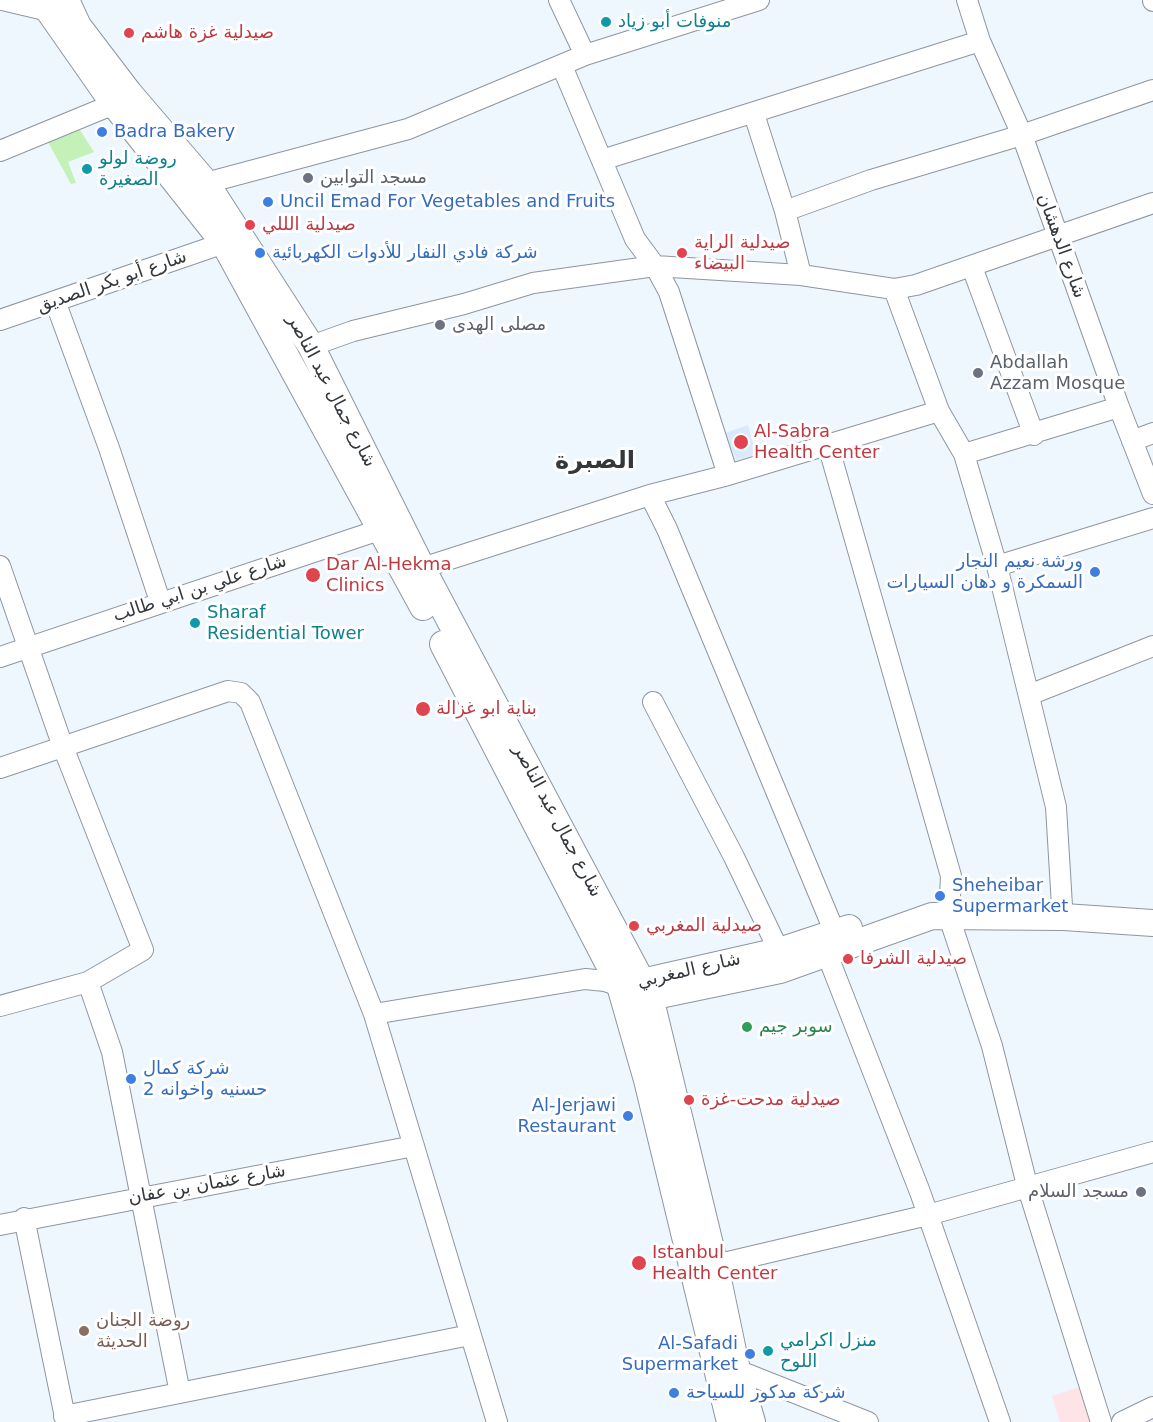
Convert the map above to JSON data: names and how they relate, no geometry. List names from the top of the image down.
{
  "streets": {
    "main road": ["شارع جمال عبد الناصر", "شارع المغربي"],
    "street": [
      "شارع الدهشان",
      "شارع أبو بكر الصديق",
      "شارع علي بن ابي طالب",
      "شارع عثمان بن عفان"
    ]
  },
  "crossings": [
    ["شارع أبو بكر الصديق", "شارع جمال عبد الناصر"],
    ["شارع جمال عبد الناصر", "شارع علي بن ابي طالب"],
    ["شارع جمال عبد الناصر", "شارع المغربي"]
  ],
  "districts": ["الصبرة"],
  "places": [
    "منوفات أبو زياد",
    "صيدلية غزة هاشم",
    "Badra Bakery",
    "روضة لولو الصغيرة",
    "مسجد التوابين",
    "Uncil Emad For Vegetables and Fruits",
    "صيدلية الللي",
    "شركة فادي النفار للأدوات الكهربائية",
    "صيدلية الراية البيضاء",
    "مصلى الهدى",
    "Abdallah Azzam Mosque",
    "Al-Sabra Health Center",
    "ورشة نعيم النجار السمكرة و دهان السيارات",
    "Dar Al-Hekma Clinics",
    "Sharaf Residential Tower",
    "بناية ابو غزالة",
    "Sheheibar Supermarket",
    "صيدلية المغربي",
    "صيدلية الشرفا",
    "سوبر جيم",
    "شركة كمال حسنيه واخوانه 2",
    "صيدلية مدحت-غزة",
    "Al-Jerjawi Restaurant",
    "مسجد السلام",
    "Istanbul Health Center",
    "روضة الجنان الحديثة",
    "منزل اكرامي اللوح",
    "Al-Safadi Supermarket",
    "شركة مدكور للسياحة"
  ]
}
